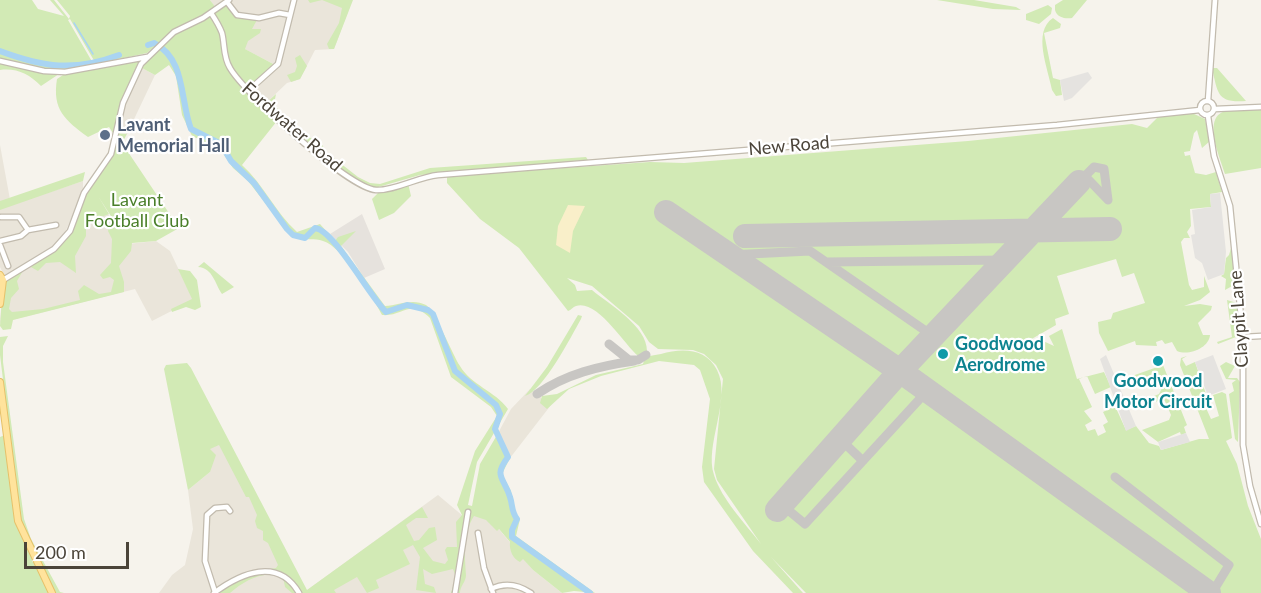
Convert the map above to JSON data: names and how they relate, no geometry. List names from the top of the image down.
{
  "streets": {
    "street": ["Fordwater Road", "New Road", "Claypit Lane"]
  },
  "crossings": [
    ["Fordwater Road", "New Road"]
  ],
  "parks": ["Lavant Football Club"],
  "places": ["Lavant Memorial Hall", "Goodwood Aerodrome", "Goodwood Motor Circuit"],
  "scale_bar": "200 m"
}
